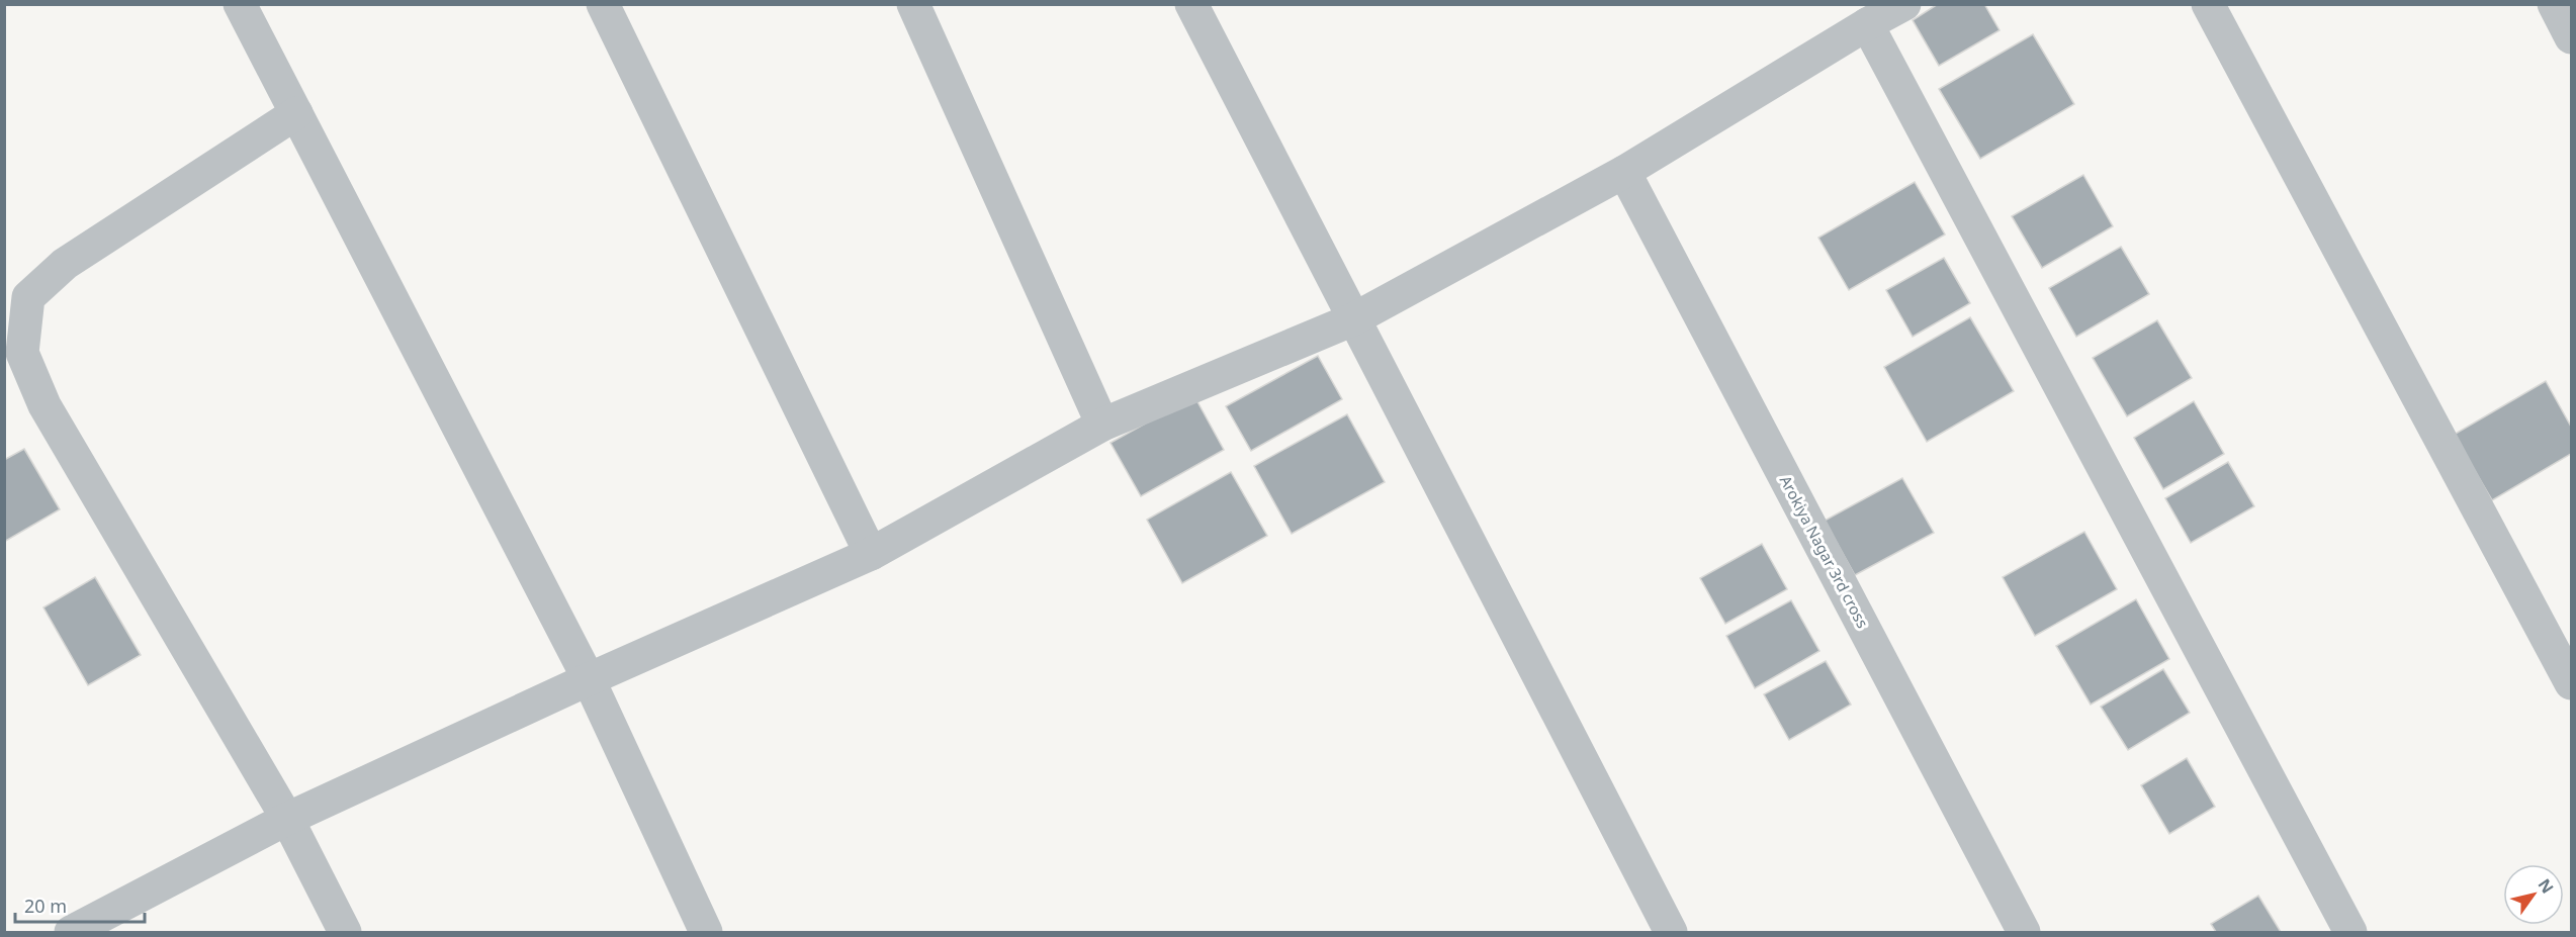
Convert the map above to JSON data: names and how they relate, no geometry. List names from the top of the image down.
{
  "streets": {
    "street": ["Arokiya Nagar 3rd cross"]
  },
  "scale_bar": "20 m",
  "north": "top right"
}
